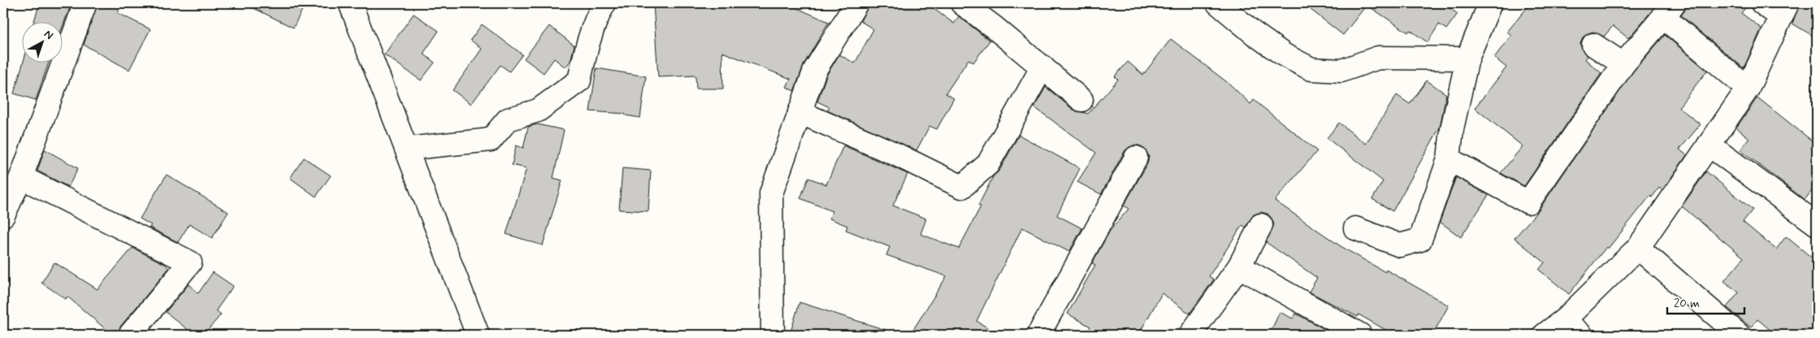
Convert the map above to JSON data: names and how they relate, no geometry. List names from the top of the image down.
{
  "scale_bar": "20 m",
  "north": "top right"
}
